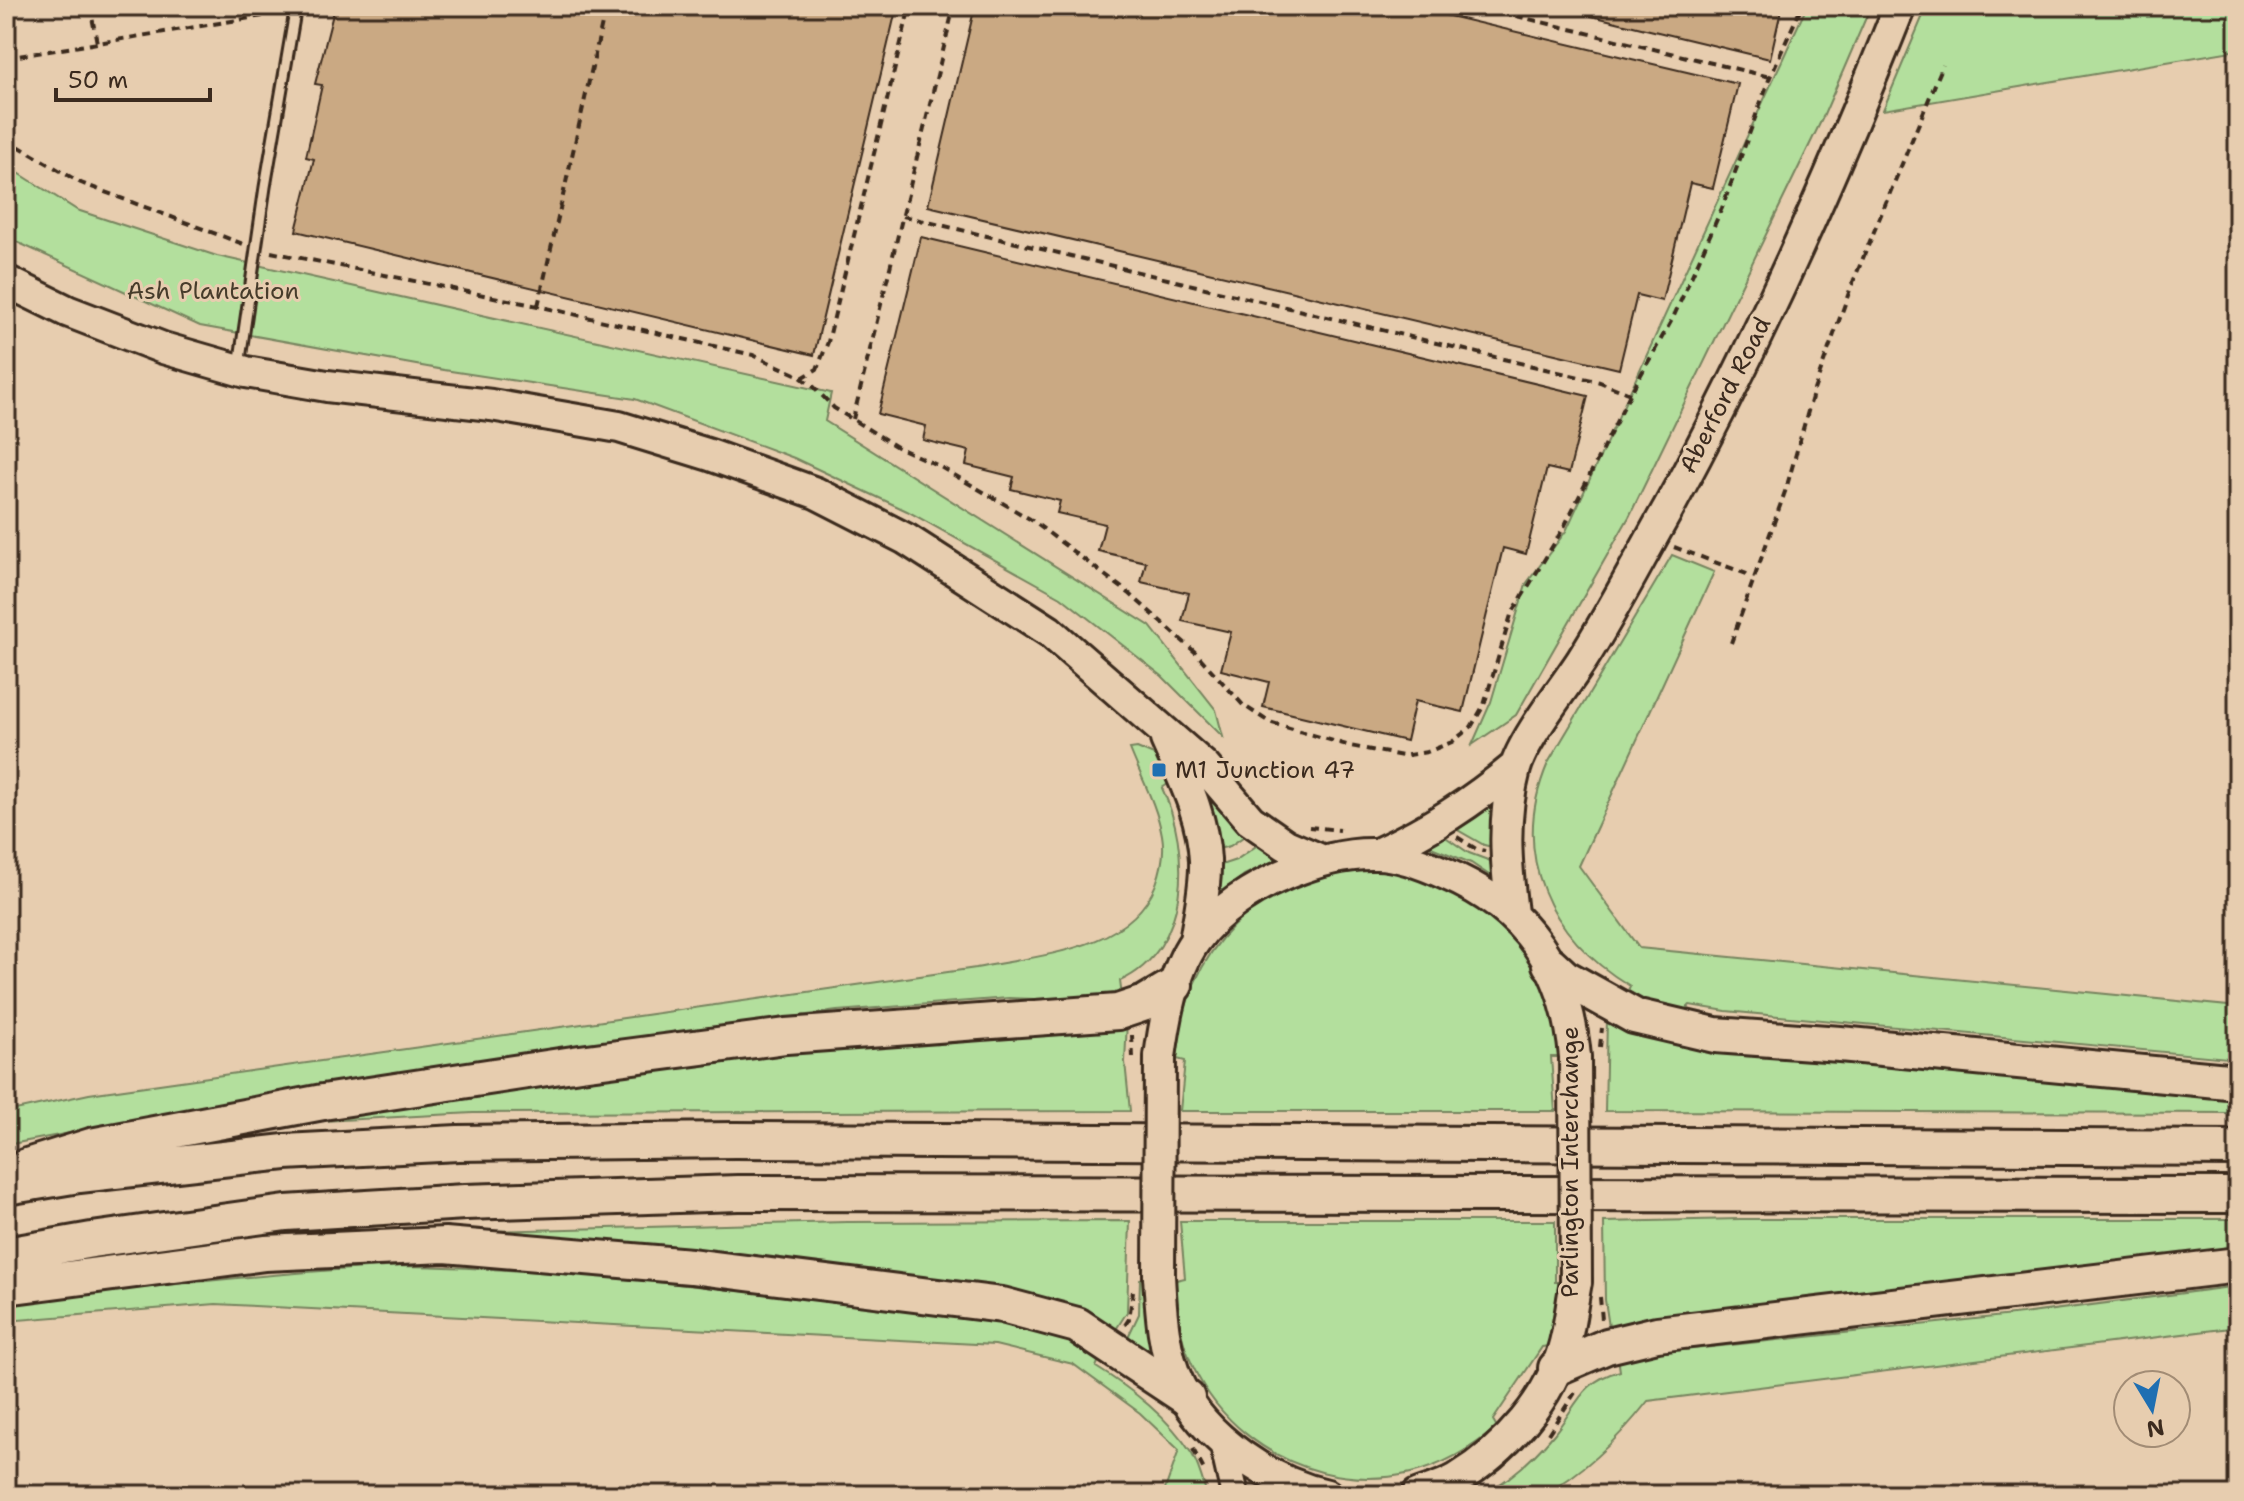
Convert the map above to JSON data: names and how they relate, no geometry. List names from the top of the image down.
{
  "streets": {
    "main road": ["Aberford Road", "Parlington Interchange"]
  },
  "crossings": [
    ["Aberford Road", "Parlington Interchange"]
  ],
  "parks": ["Ash Plantation"],
  "places": {
    "transit": ["M1 Junction 47"]
  },
  "scale_bar": "50 m",
  "north": "bottom"
}
